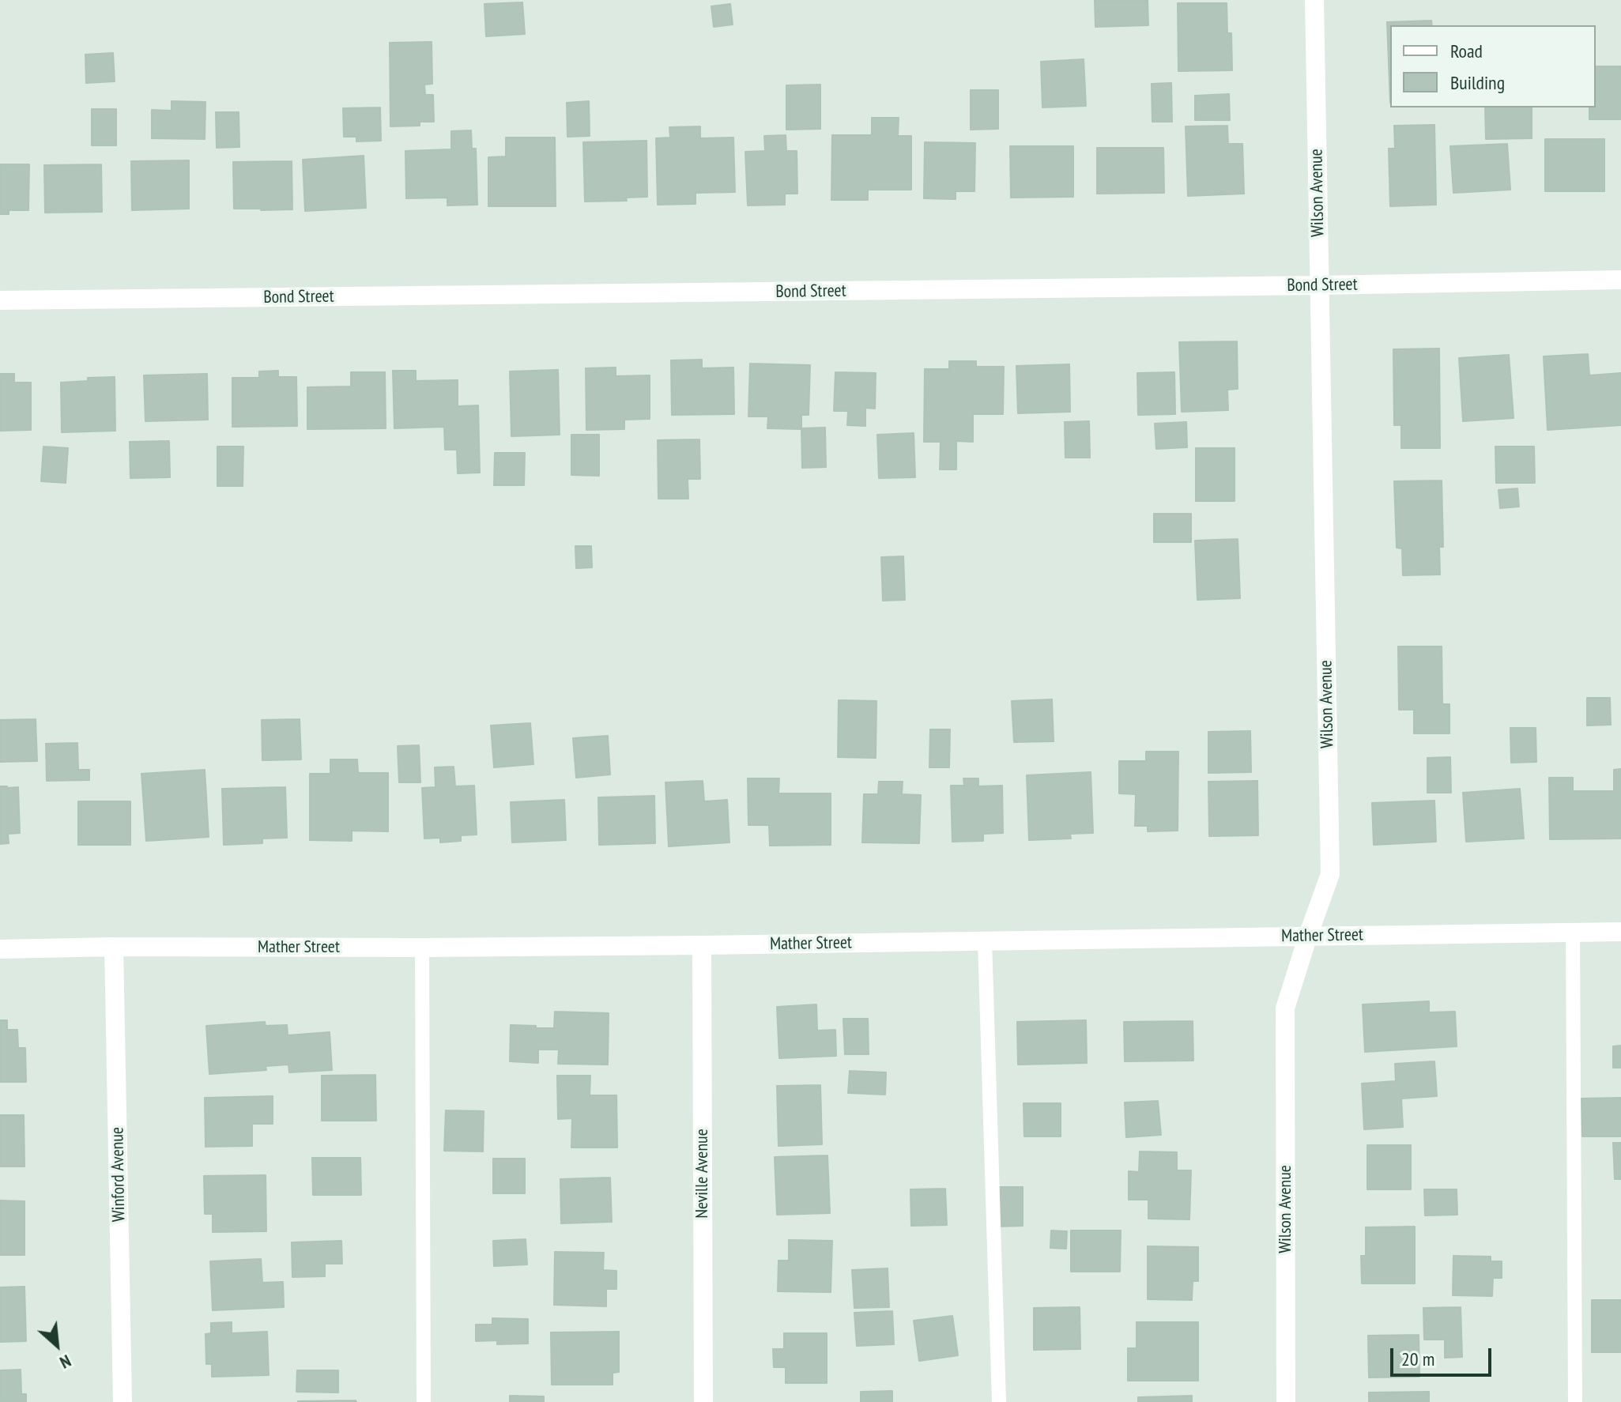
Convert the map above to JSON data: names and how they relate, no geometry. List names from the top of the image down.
{
  "streets": {
    "street": [
      "Wilson Avenue",
      "Bond Street",
      "Mather Street",
      "Neville Avenue",
      "Winford Avenue"
    ]
  },
  "crossings": [
    ["Wilson Avenue", "Bond Street"],
    ["Wilson Avenue", "Mather Street"],
    ["Mather Street", "Neville Avenue"],
    ["Mather Street", "Winford Avenue"]
  ],
  "legend": ["Road", "Building"],
  "scale_bar": "20 m",
  "north": "bottom right"
}
